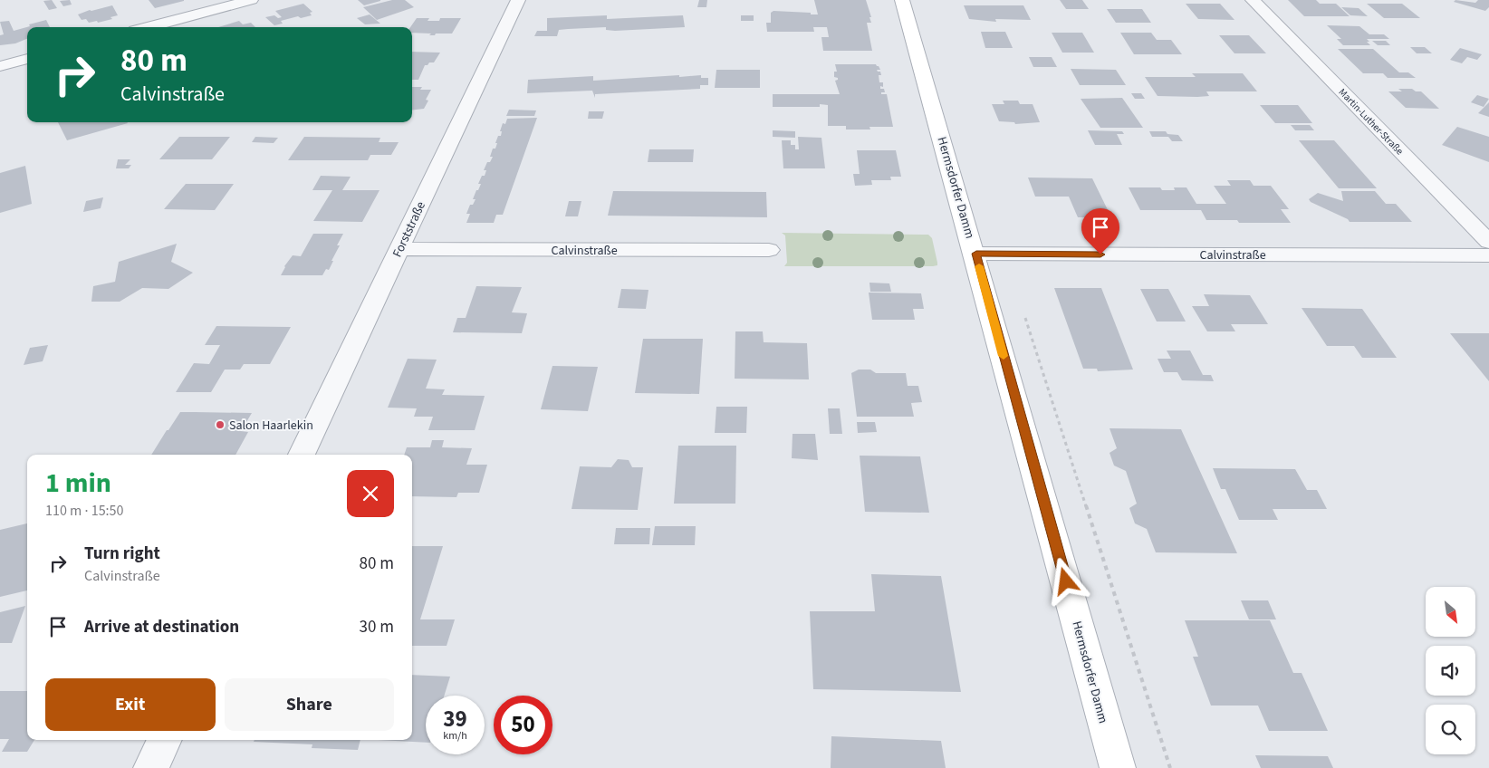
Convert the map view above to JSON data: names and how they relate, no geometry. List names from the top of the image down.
{
  "streets": {
    "main road": ["Hermsdorfer Damm"],
    "street": ["Martin-Luther-Straße", "Forststraße", "Calvinstraße"]
  },
  "crossings": [
    ["Hermsdorfer Damm", "Calvinstraße"],
    ["Forststraße", "Calvinstraße"]
  ],
  "places": ["Salon Haarlekin"],
  "north": "bottom right",
  "page": {
    "turn": ["80 m", "Calvinstraße"],
    "heading": ["1 min", "110 m · 15:50"],
    "list": [
      {
        "name": "Turn right",
        "note": "Calvinstraße",
        "value": "80 m"
      },
      {
        "name": "Arrive at destination",
        "value": "30 m"
      }
    ],
    "buttons": ["Exit", "Share"],
    "speed": "39 km/h",
    "limit": "50"
  }
}
